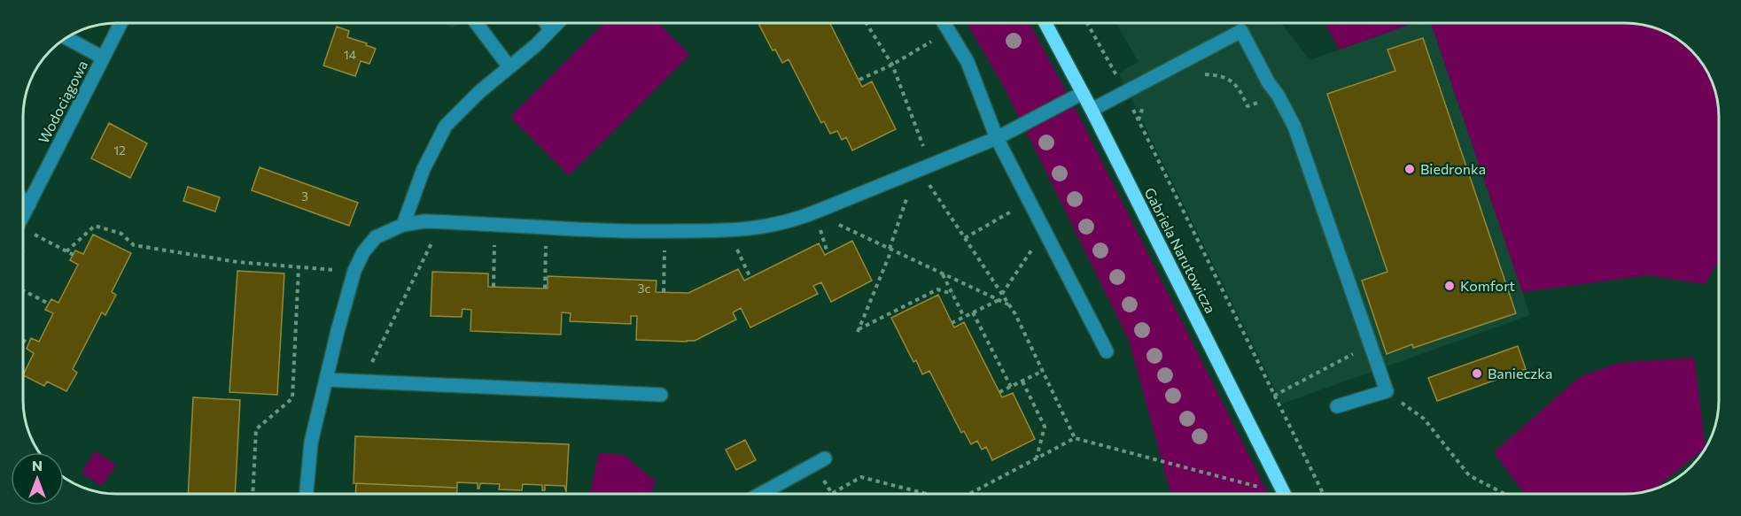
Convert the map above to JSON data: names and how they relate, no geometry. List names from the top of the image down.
{
  "streets": {
    "main road": ["Gabriela Narutowicza"],
    "street": ["Wodociągowa"]
  },
  "places": ["Biedronka", "Komfort", "Banieczka"],
  "house_numbers": [
    "14",
    "12",
    "3",
    "3c"
  ],
  "north": "top"
}
